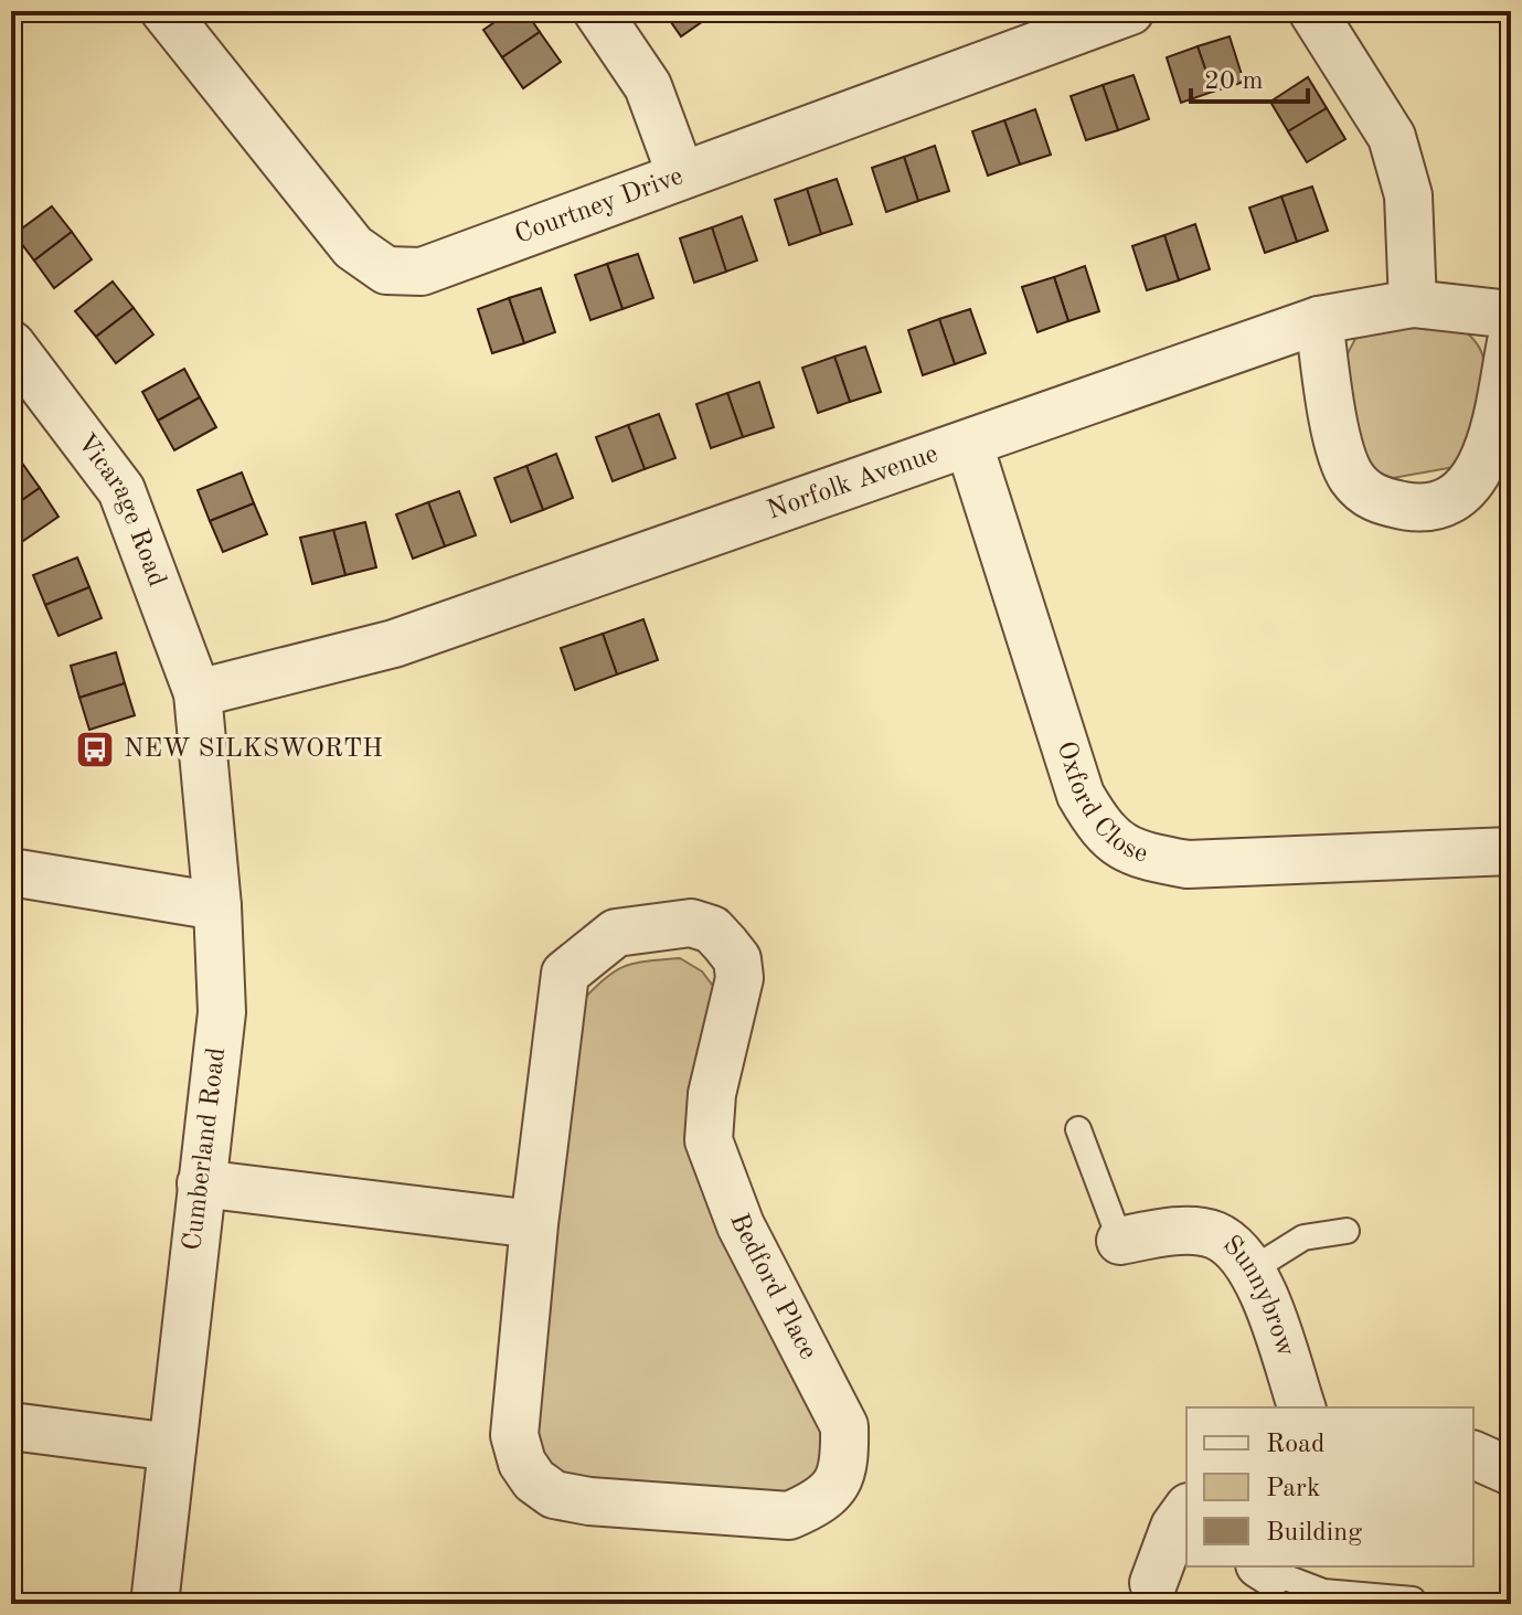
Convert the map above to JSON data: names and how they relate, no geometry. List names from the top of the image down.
{
  "streets": {
    "street": [
      "Courtney Drive",
      "Norfolk Avenue",
      "Vicarage Road",
      "Oxford Close",
      "Cumberland Road",
      "Bedford Place",
      "Sunnybrow"
    ]
  },
  "crossings": [
    ["Norfolk Avenue", "Vicarage Road"],
    ["Norfolk Avenue", "Oxford Close"],
    ["Norfolk Avenue", "Cumberland Road"],
    ["Vicarage Road", "Cumberland Road"]
  ],
  "places": {
    "bus stop": ["NEW SILKSWORTH"]
  },
  "legend": ["Road", "Park", "Building"],
  "scale_bar": "20 m"
}
